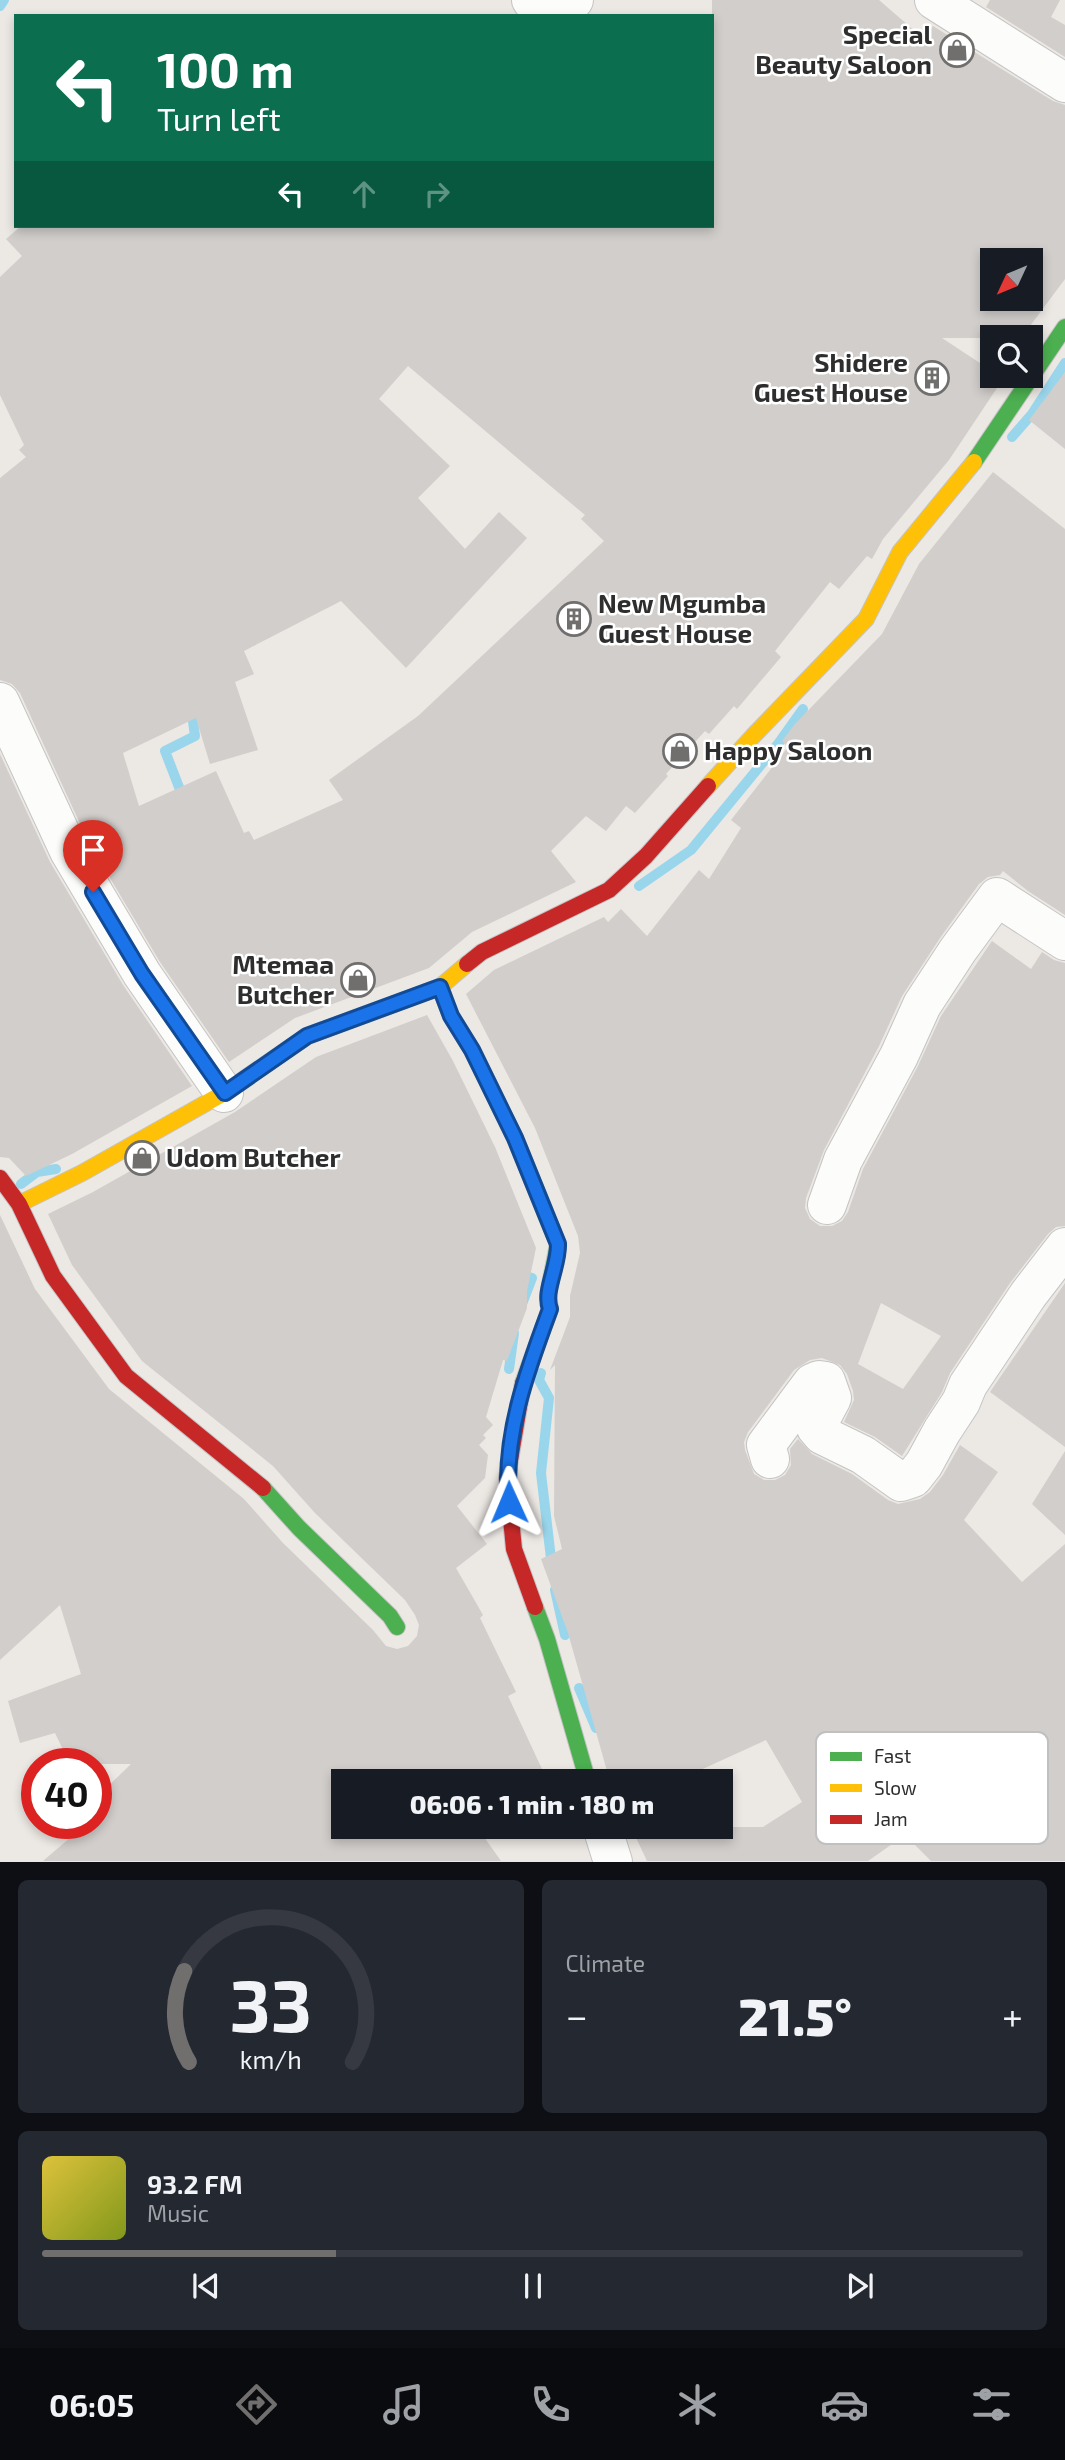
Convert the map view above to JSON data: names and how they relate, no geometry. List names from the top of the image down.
{
  "places": {
    "shop": [
      "Special Beauty Saloon",
      "Happy Saloon",
      "Mtemaa Butcher",
      "Udom Butcher"
    ],
    "building": ["Shidere Guest House", "New Mgumba Guest House"]
  },
  "legend": ["Fast", "Slow", "Jam"],
  "north": "bottom left",
  "page": {
    "turn": ["100 m", "Turn left"],
    "limit": "40",
    "trip": "06:06 · 1 min · 180 m",
    "tile": "Climate",
    "heat": ["−", "21.5°", "+"],
    "song": ["93.2 FM", "Music"],
    "tabs": "06:05",
    "gauge": ["33", "km/h"]
  }
}
